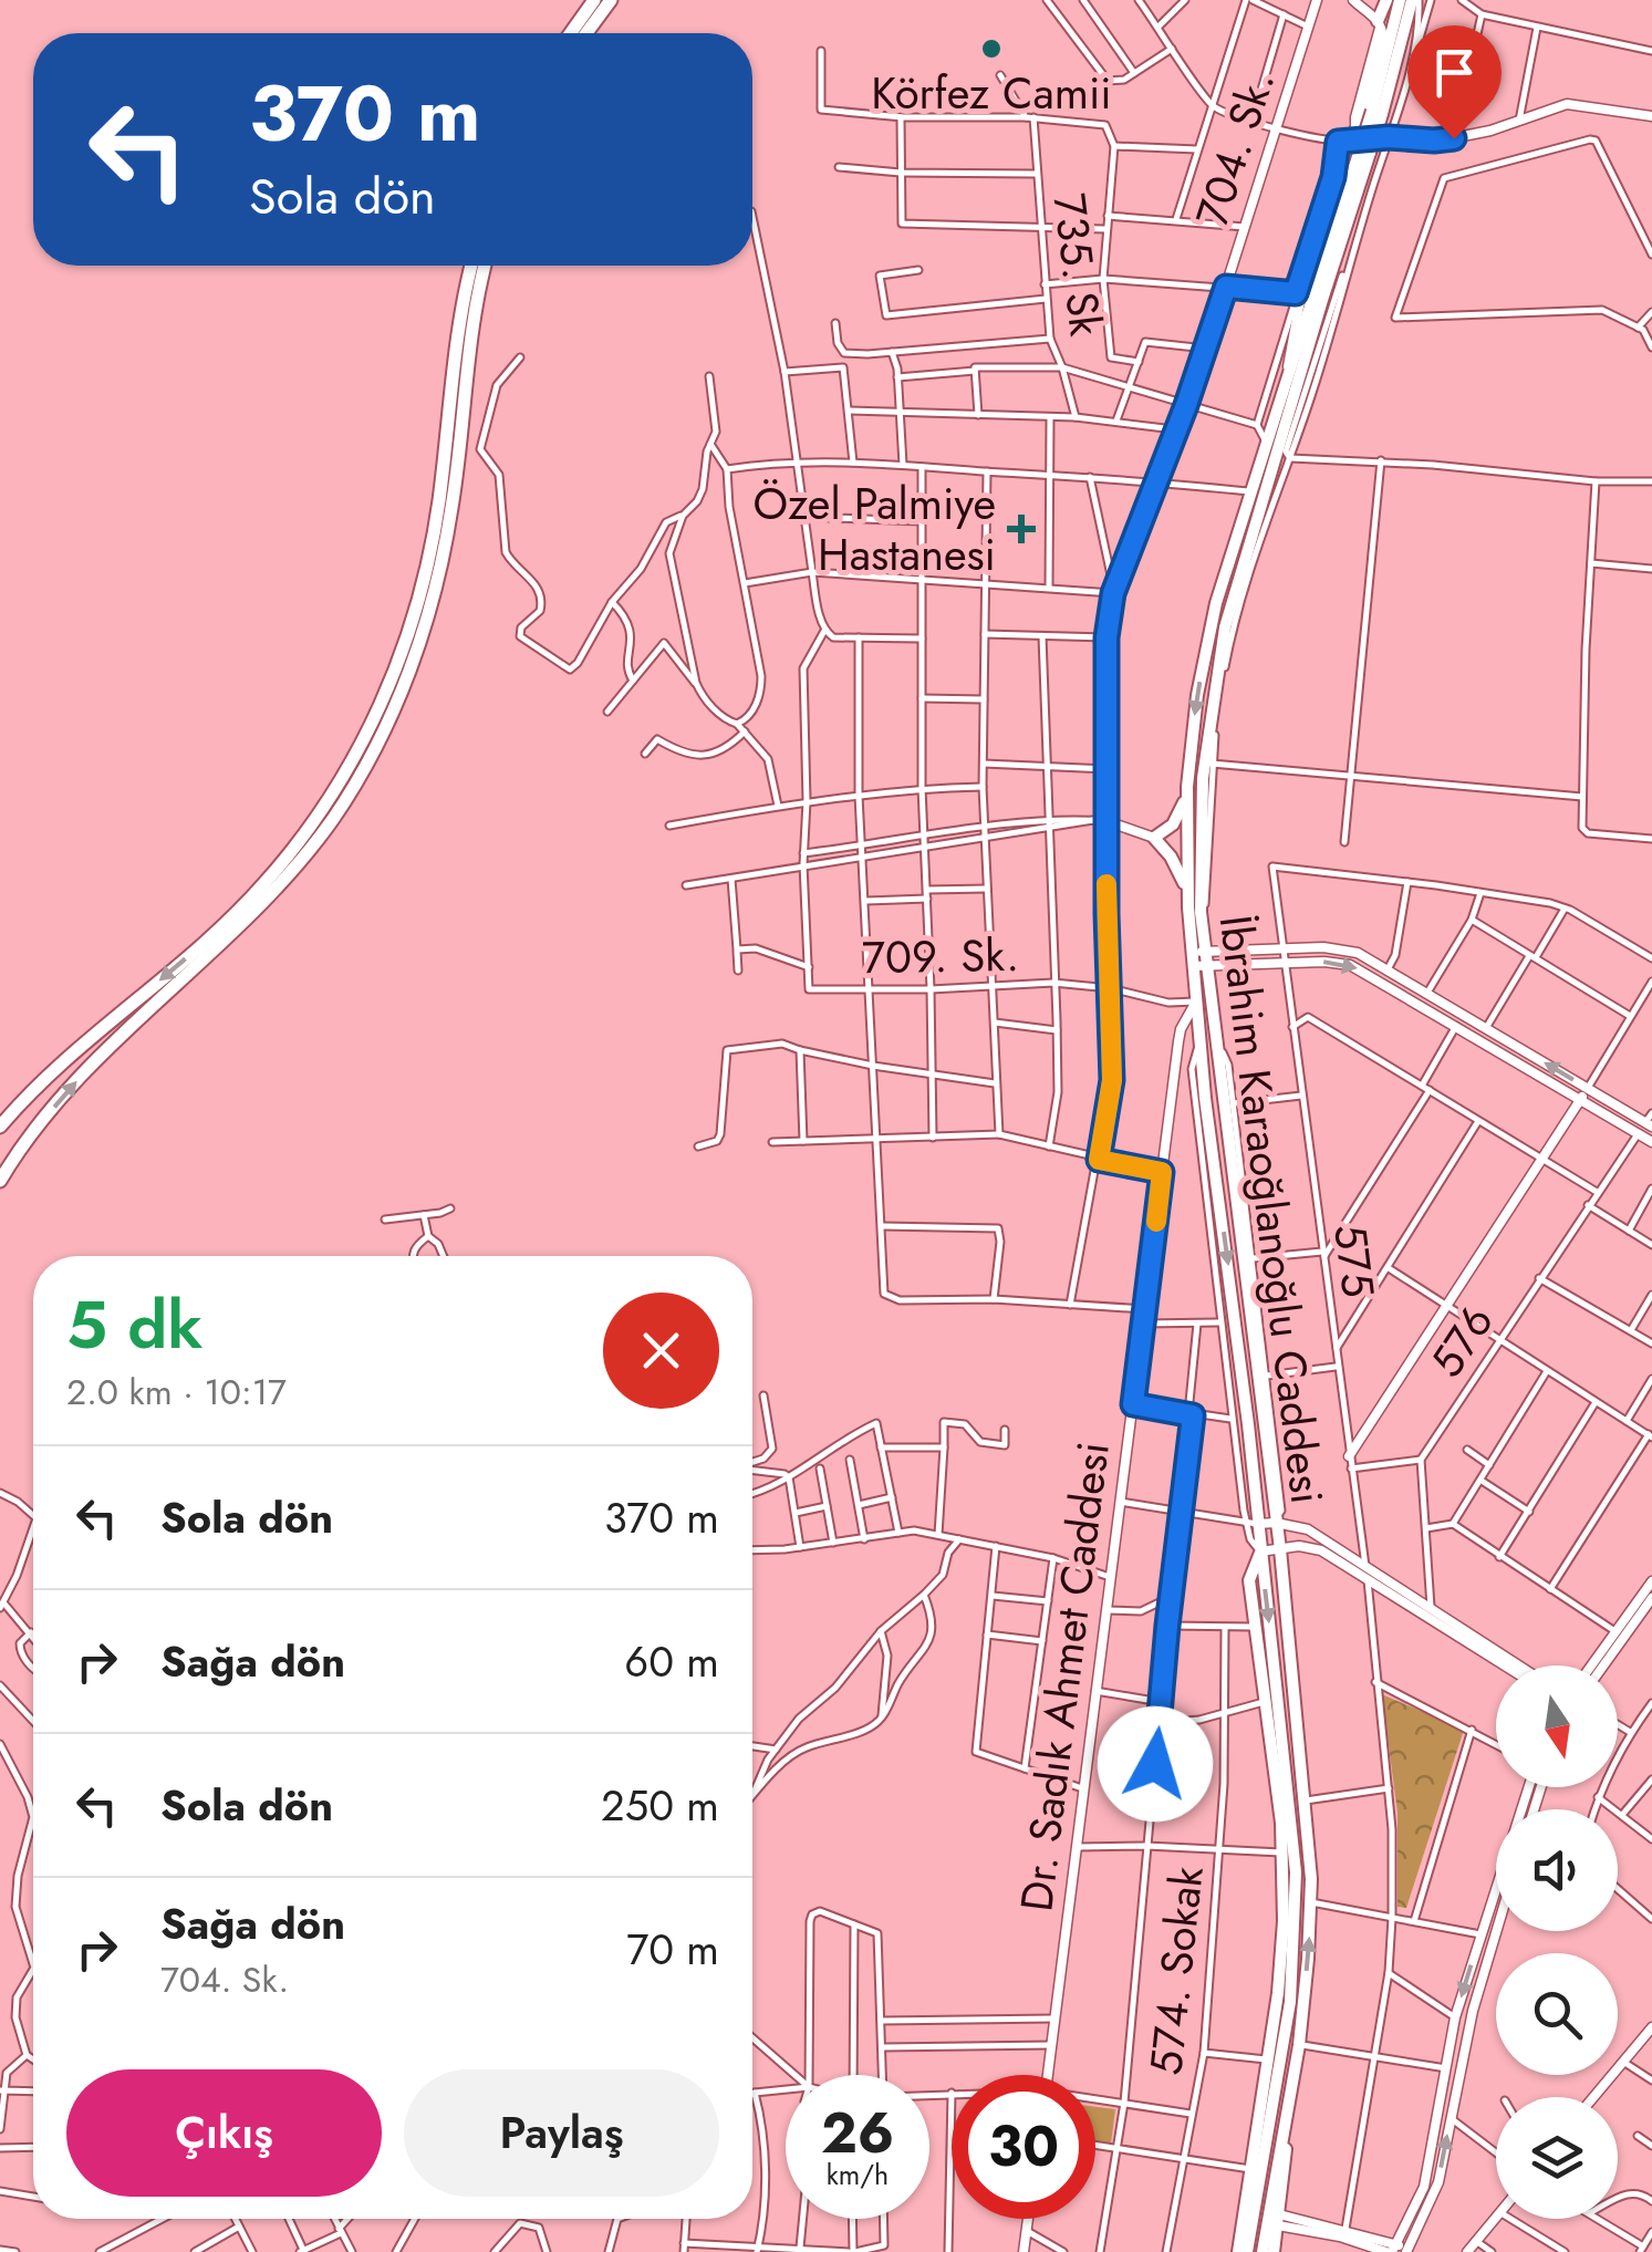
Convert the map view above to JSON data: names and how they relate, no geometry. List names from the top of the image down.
{
  "streets": {
    "highway": ["İbrahim Karaoğlanoğlu Caddesi"],
    "street": [
      "704. Sk.",
      "735. Sk",
      "709. Sk.",
      "575",
      "576",
      "Dr. Sadık Ahmet Caddesi",
      "574. Sokak"
    ]
  },
  "crossings": [
    ["704. Sk.", "709. Sk."],
    ["709. Sk.", "İbrahim Karaoğlanoğlu Caddesi"],
    ["709. Sk.", "Dr. Sadık Ahmet Caddesi"],
    ["İbrahim Karaoğlanoğlu Caddesi", "Dr. Sadık Ahmet Caddesi"]
  ],
  "places": {
    "other": ["Körfez Camii"],
    "health": ["Özel Palmiye Hastanesi"]
  },
  "north": "bottom",
  "page": {
    "turn": ["370 m", "Sola dön"],
    "heading": ["5 dk", "2.0 km · 10:17"],
    "list": [
      {
        "name": "Sola dön",
        "value": "370 m"
      },
      {
        "name": "Sağa dön",
        "value": "60 m"
      },
      {
        "name": "Sola dön",
        "value": "250 m"
      },
      {
        "name": "Sağa dön",
        "note": "704. Sk.",
        "value": "70 m"
      }
    ],
    "buttons": ["Çıkış", "Paylaş"],
    "speed": "26 km/h",
    "limit": "30"
  }
}
